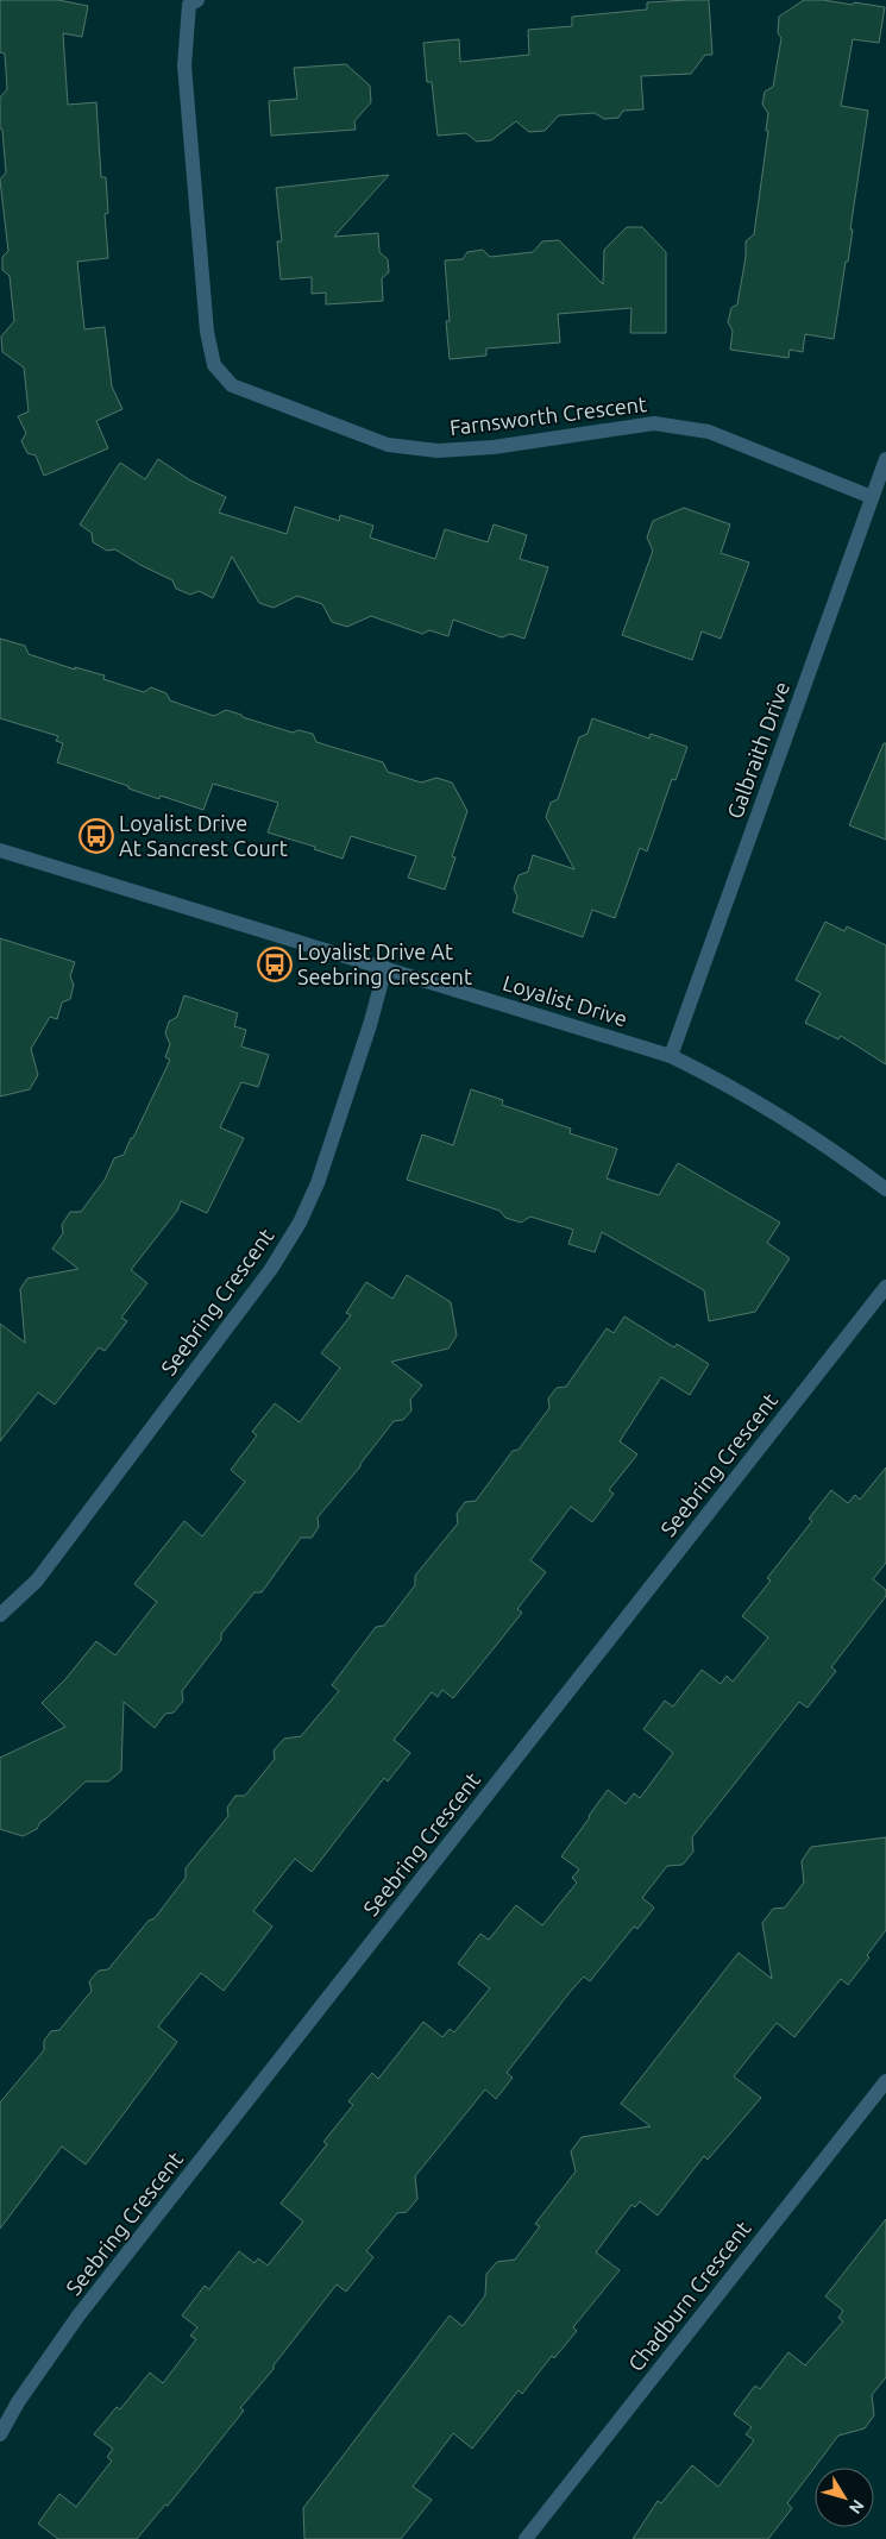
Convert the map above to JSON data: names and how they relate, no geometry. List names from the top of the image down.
{
  "streets": {
    "street": [
      "Farnsworth Crescent",
      "Galbraith Drive",
      "Loyalist Drive",
      "Seebring Crescent",
      "Chadburn Crescent"
    ]
  },
  "crossings": [
    ["Farnsworth Crescent", "Galbraith Drive"],
    ["Galbraith Drive", "Loyalist Drive"],
    ["Loyalist Drive", "Seebring Crescent"]
  ],
  "places": {
    "bus stop": ["Loyalist Drive At Sancrest Court", "Loyalist Drive At Seebring Crescent"]
  },
  "north": "bottom right"
}
